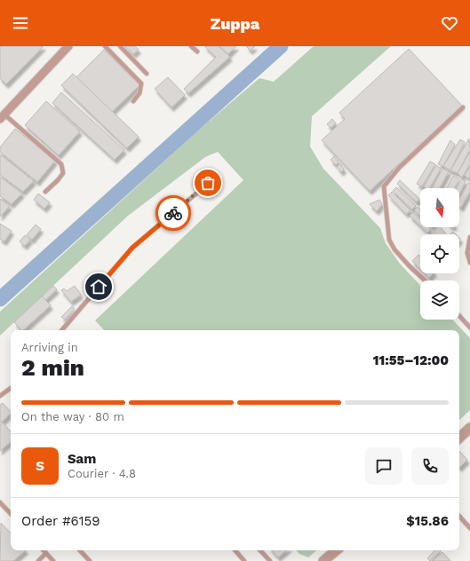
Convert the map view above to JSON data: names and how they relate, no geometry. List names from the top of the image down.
{
  "north": "bottom",
  "page": {
    "header": "Zuppa",
    "heading": ["2 min", "Arriving in", "11:55–12:00"],
    "panel": [
      "Sam",
      "Courier · 4.8",
      "Order #6159",
      "$15.86"
    ],
    "bar": "On the way · 80 m",
    "round": "S"
  }
}
